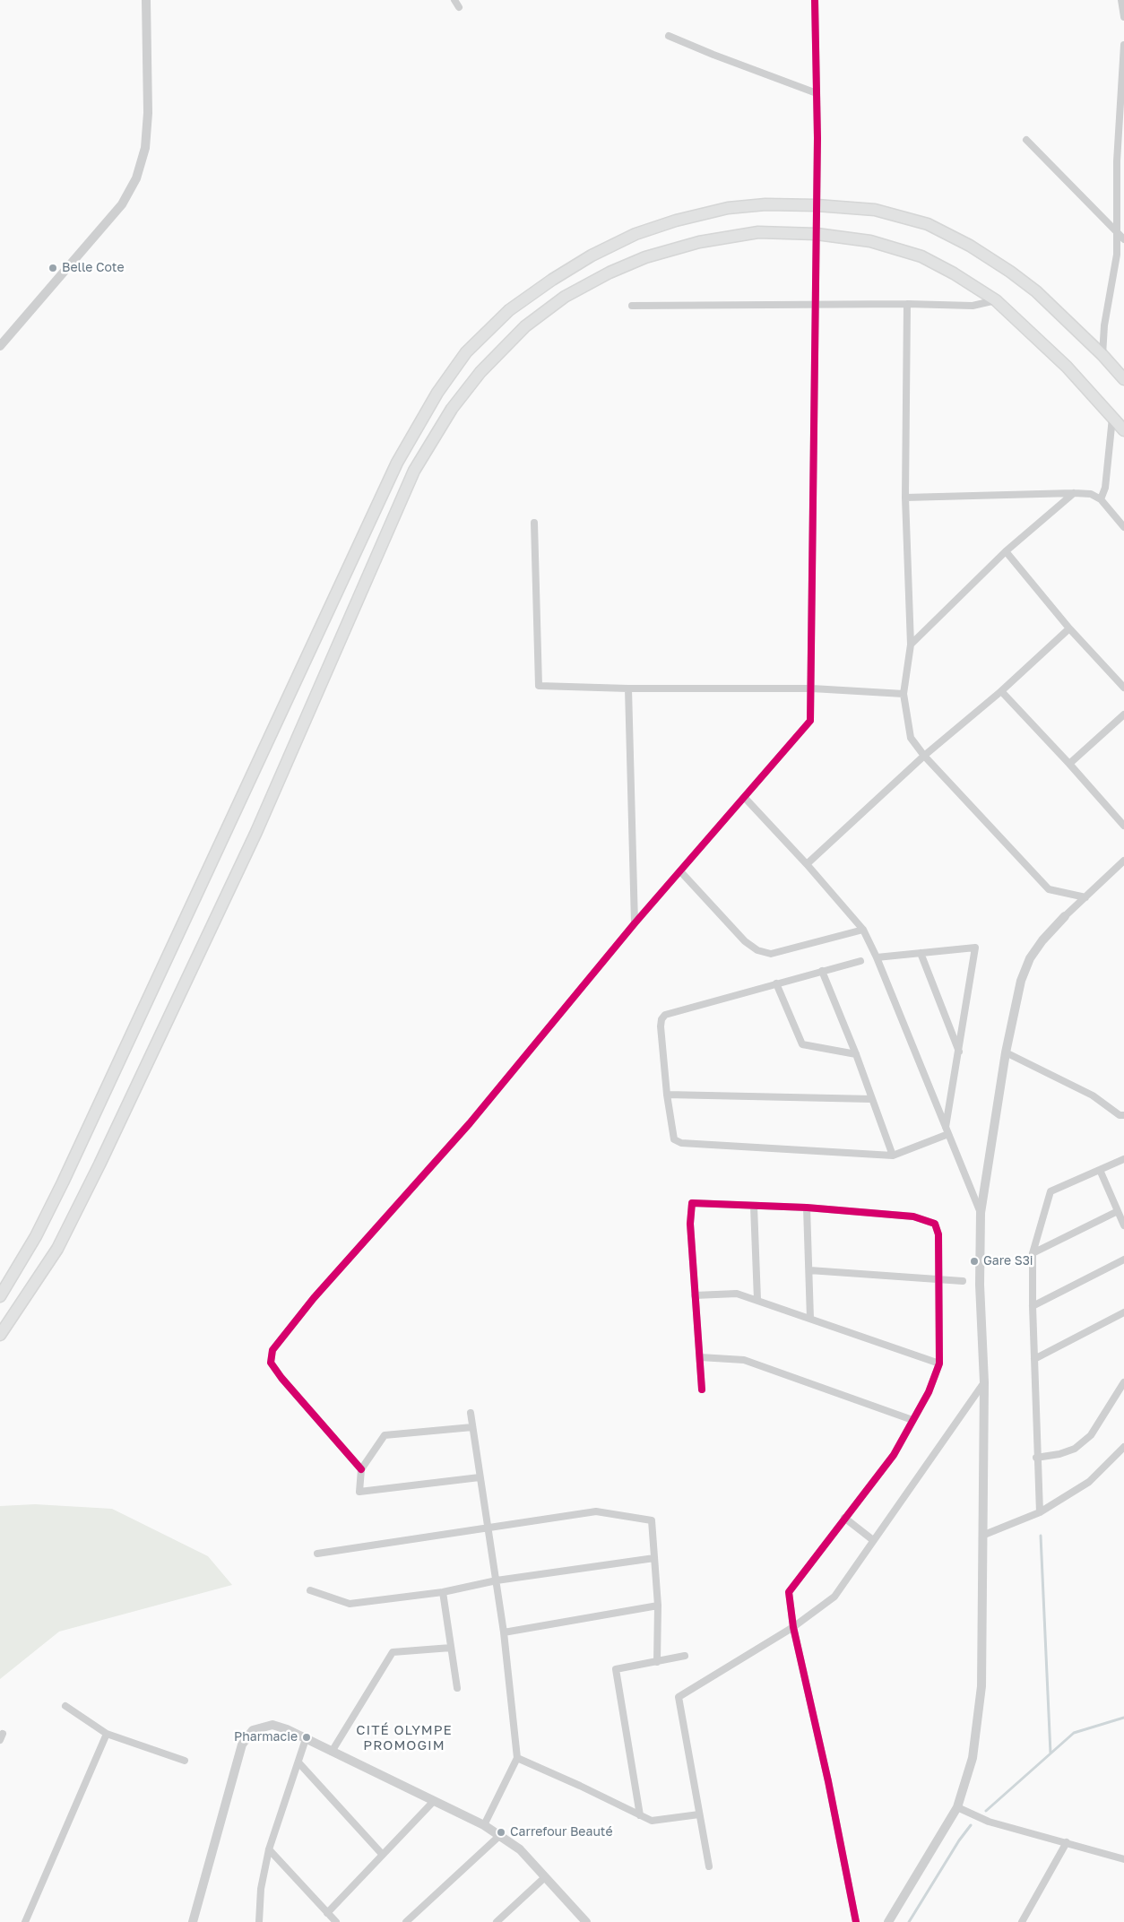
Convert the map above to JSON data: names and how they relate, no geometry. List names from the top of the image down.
{
  "districts": ["CITÉ OLYMPE PROMOGIM"],
  "places": [
    "Belle Cote",
    "Gare S3i",
    "Pharmacie",
    "Carrefour Beauté"
  ]
}
